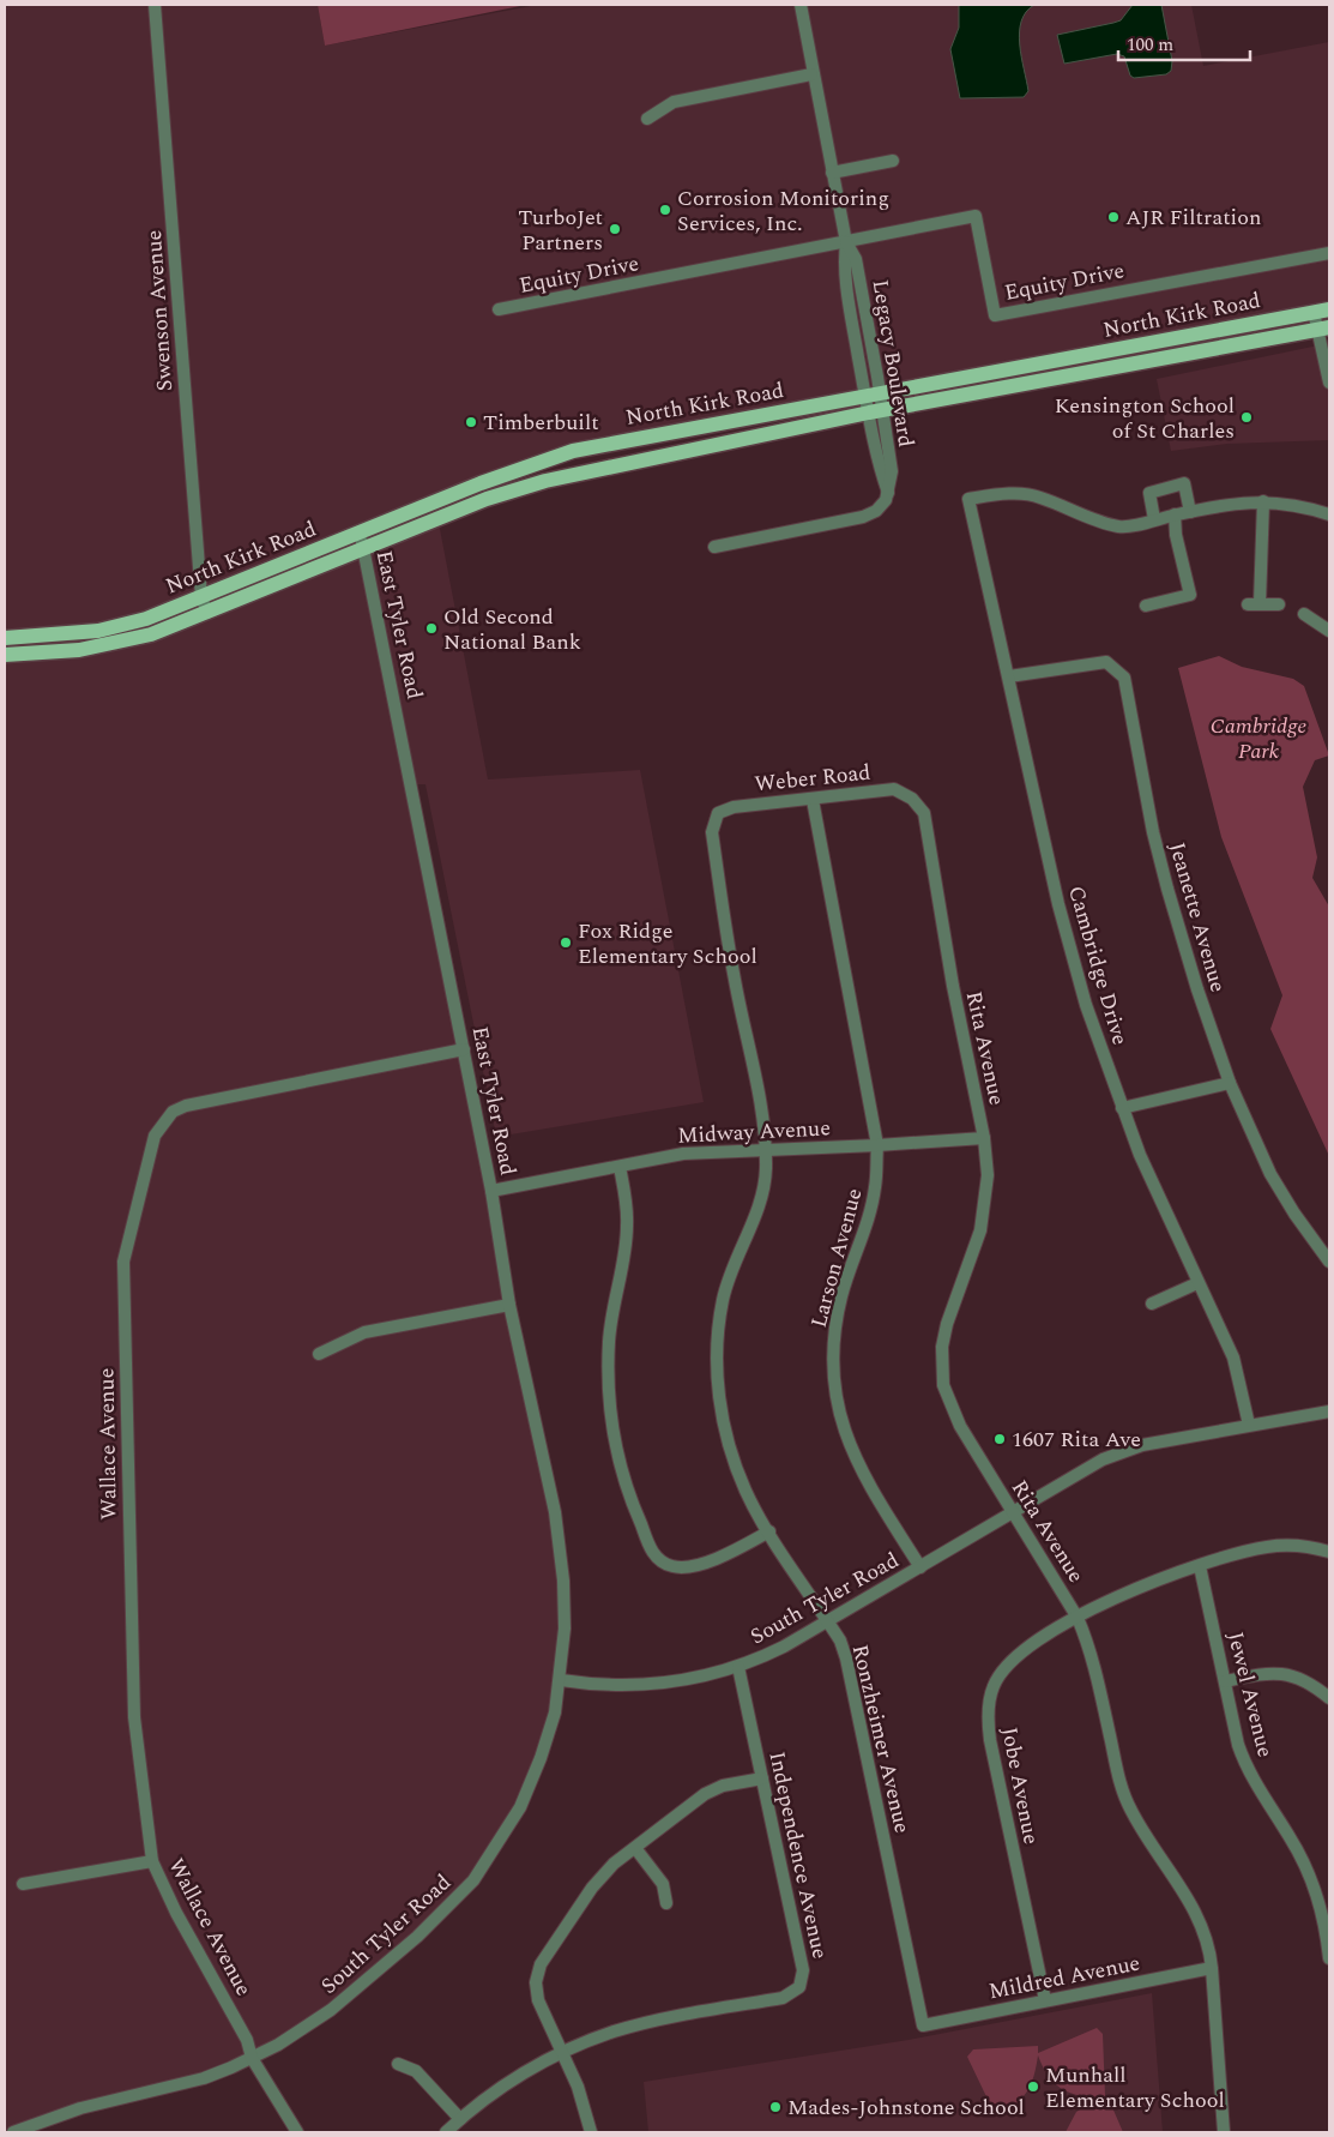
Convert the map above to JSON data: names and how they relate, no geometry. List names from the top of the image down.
{
  "streets": {
    "main road": ["North Kirk Road"],
    "street": [
      "Equity Drive",
      "Swenson Avenue",
      "Legacy Boulevard",
      "East Tyler Road",
      "Weber Road",
      "Jeanette Avenue",
      "Cambridge Drive",
      "Rita Avenue",
      "Midway Avenue",
      "Larson Avenue",
      "Wallace Avenue",
      "South Tyler Road",
      "Jewel Avenue",
      "Ronzheimer Avenue",
      "Jobe Avenue",
      "Independence Avenue",
      "Mildred Avenue"
    ]
  },
  "crossings": [
    ["Equity Drive", "Legacy Boulevard"],
    ["Swenson Avenue", "North Kirk Road"],
    ["North Kirk Road", "Legacy Boulevard"],
    ["North Kirk Road", "East Tyler Road"],
    ["East Tyler Road", "Midway Avenue"],
    ["East Tyler Road", "Wallace Avenue"],
    ["East Tyler Road", "South Tyler Road"],
    ["Weber Road", "Rita Avenue"],
    ["Weber Road", "Larson Avenue"],
    ["Weber Road", "Ronzheimer Avenue"],
    ["Jeanette Avenue", "Cambridge Drive"],
    ["Cambridge Drive", "South Tyler Road"],
    ["Rita Avenue", "Midway Avenue"],
    ["Rita Avenue", "South Tyler Road"],
    ["Rita Avenue", "Jobe Avenue"],
    ["Rita Avenue", "Mildred Avenue"],
    ["Midway Avenue", "Larson Avenue"],
    ["Midway Avenue", "Ronzheimer Avenue"],
    ["Larson Avenue", "South Tyler Road"],
    ["Wallace Avenue", "South Tyler Road"],
    ["South Tyler Road", "Ronzheimer Avenue"],
    ["South Tyler Road", "Independence Avenue"],
    ["Jewel Avenue", "Jobe Avenue"],
    ["Ronzheimer Avenue", "Mildred Avenue"],
    ["Jobe Avenue", "Mildred Avenue"]
  ],
  "parks": ["Cambridge Park"],
  "places": [
    "Corrosion Monitoring Services, Inc.",
    "AJR Filtration",
    "TurboJet Partners",
    "Kensington School of St Charles",
    "Timberbuilt",
    "Old Second National Bank",
    "Fox Ridge Elementary School",
    "1607 Rita Ave",
    "Munhall Elementary School",
    "Mades-Johnstone School"
  ],
  "scale_bar": "100 m"
}
